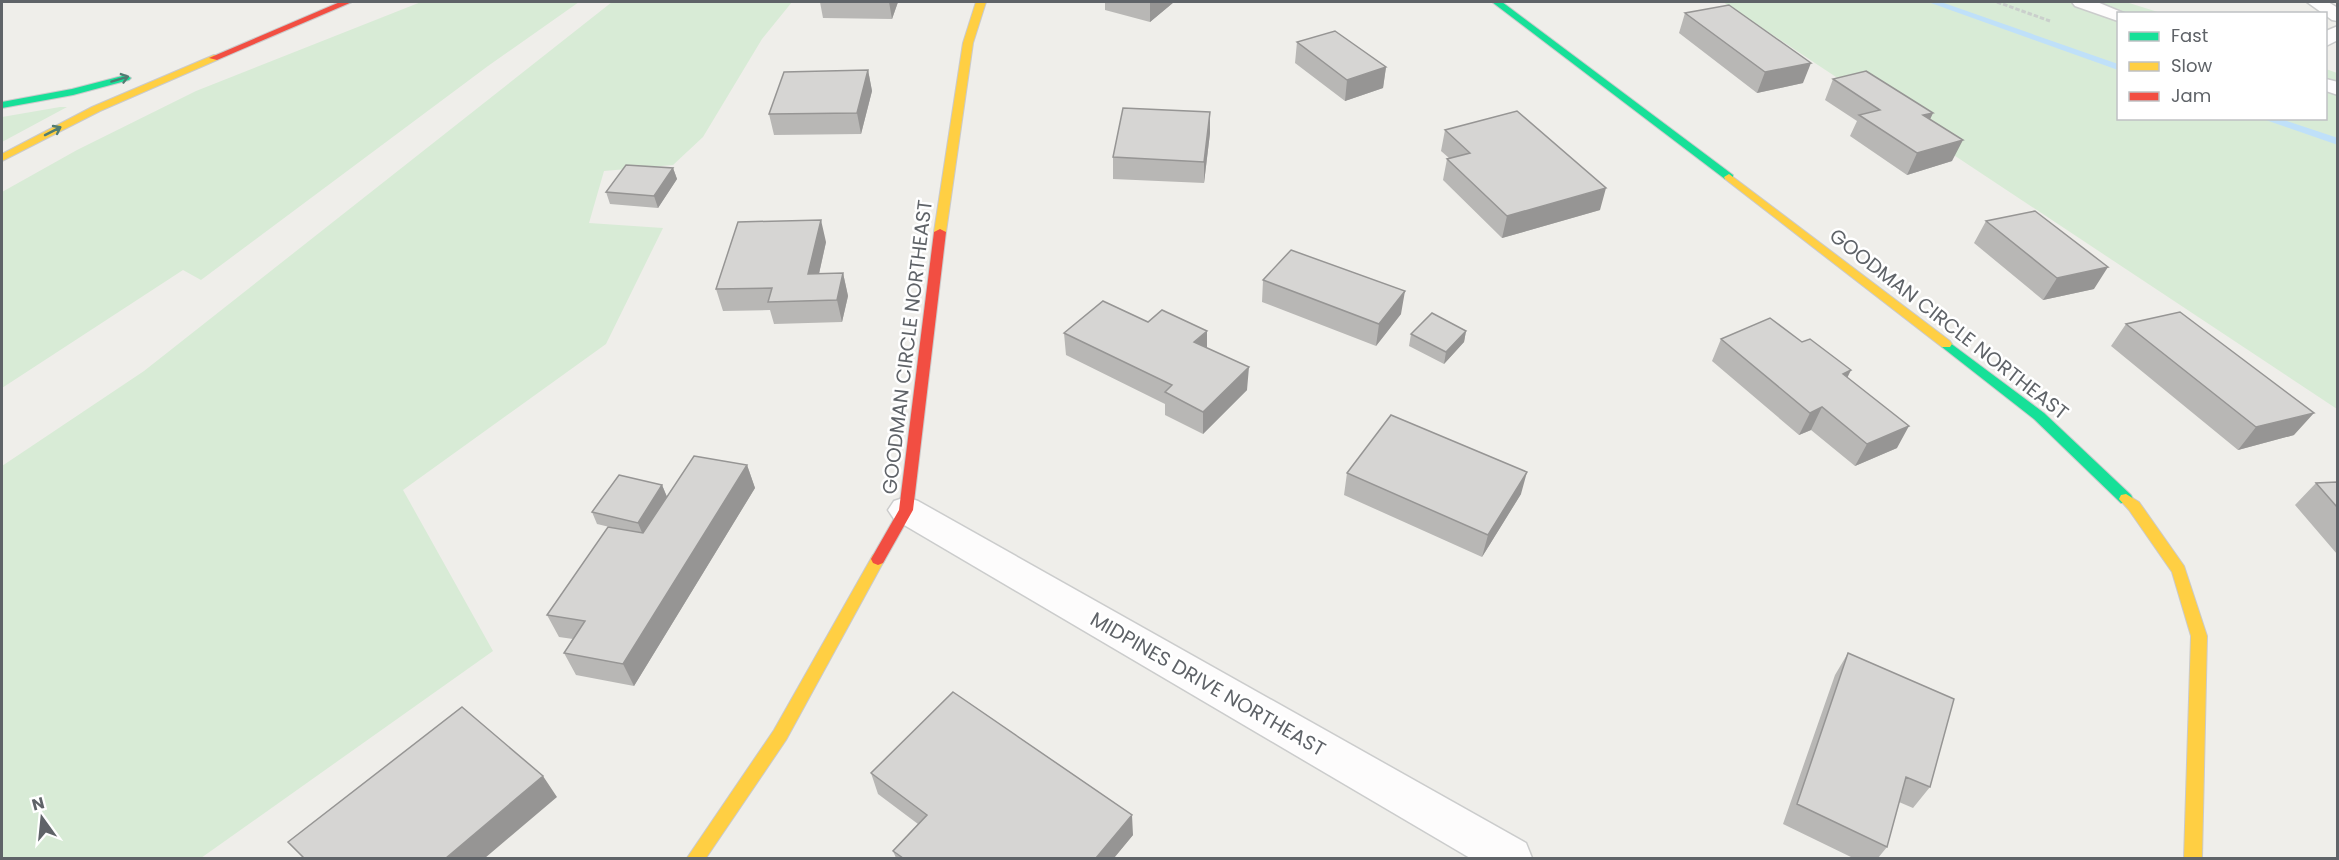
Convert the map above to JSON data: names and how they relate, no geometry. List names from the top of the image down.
{
  "streets": {
    "main road": ["GOODMAN CIRCLE NORTHEAST"],
    "street": ["MIDPINES DRIVE NORTHEAST"]
  },
  "crossings": [
    ["GOODMAN CIRCLE NORTHEAST", "MIDPINES DRIVE NORTHEAST"]
  ],
  "legend": ["Fast", "Slow", "Jam"],
  "north": "top"
}
